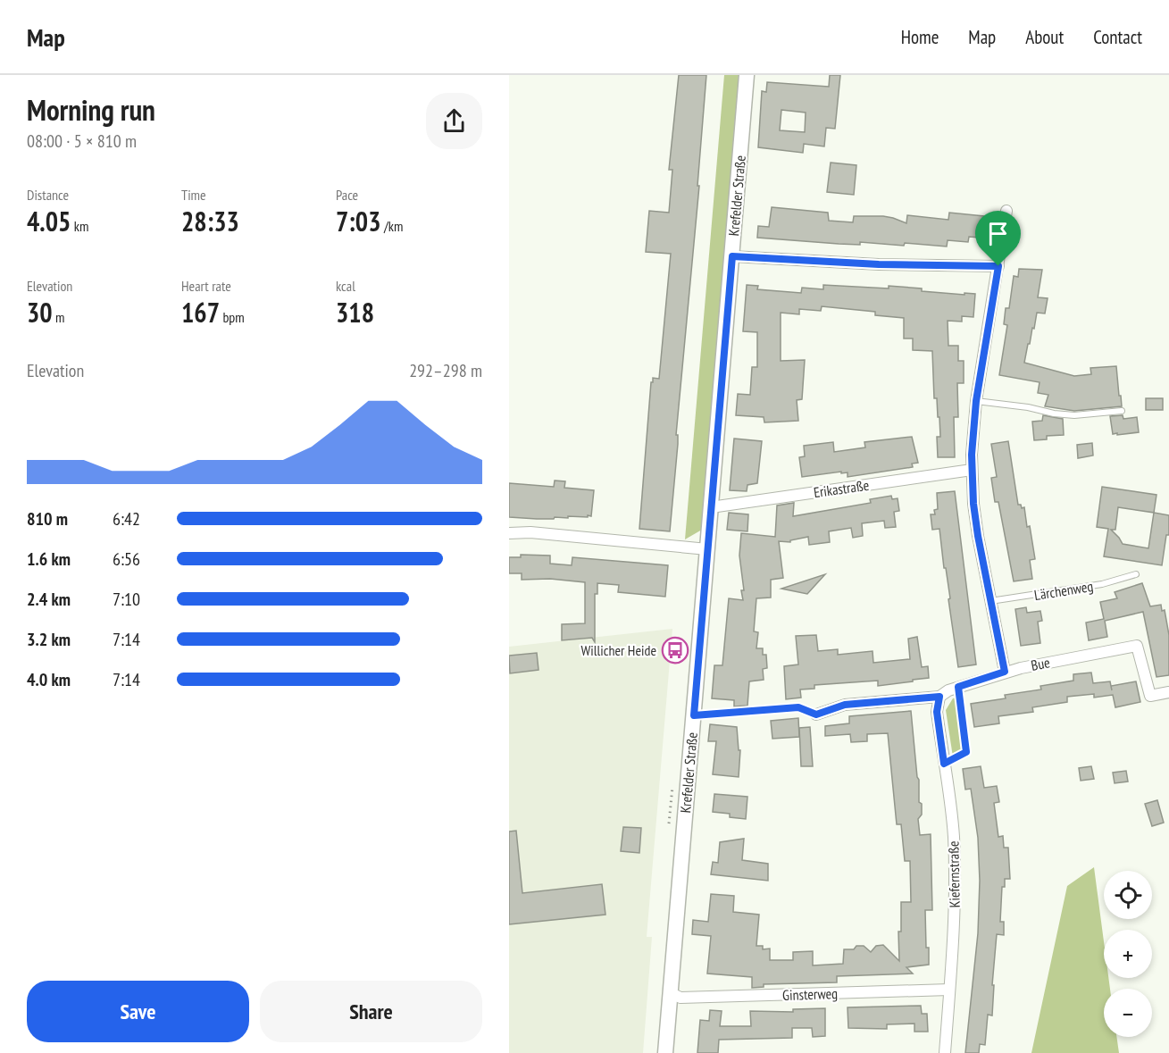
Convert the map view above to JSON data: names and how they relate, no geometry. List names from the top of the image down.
{
  "streets": {
    "main road": ["Krefelder Straße"],
    "street": [
      "Erikastraße",
      "Bue",
      "Kiefernstraße",
      "Ginsterweg"
    ],
    "lane": ["Lärchenweg"]
  },
  "crossings": [
    ["Krefelder Straße", "Erikastraße"],
    ["Krefelder Straße", "Ginsterweg"],
    ["Bue", "Kiefernstraße"],
    ["Kiefernstraße", "Ginsterweg"]
  ],
  "places": {
    "bus stop": ["Willicher Heide"]
  },
  "page": {
    "header": "Map",
    "nav": [
      "Home",
      "Map",
      "About",
      "Contact"
    ],
    "heading": ["Morning run", "08:00 · 5 × 810 m"],
    "stats": [
      ["Distance", "4.05 km"],
      ["Time", "28:33"],
      ["Pace", "7:03 /km"],
      ["Elevation", "30 m"],
      ["Heart rate", "167 bpm"],
      ["kcal", "318"]
    ],
    "chart": ["Elevation", "292–298 m"],
    "list": [
      {
        "name": "810 m",
        "note": "6:42"
      },
      {
        "name": "1.6 km",
        "note": "6:56"
      },
      {
        "name": "2.4 km",
        "note": "7:10"
      },
      {
        "name": "3.2 km",
        "note": "7:14"
      },
      {
        "name": "4.0 km",
        "note": "7:14"
      }
    ],
    "map_buttons": ["+", "−"],
    "buttons": ["Save", "Share"]
  }
}
